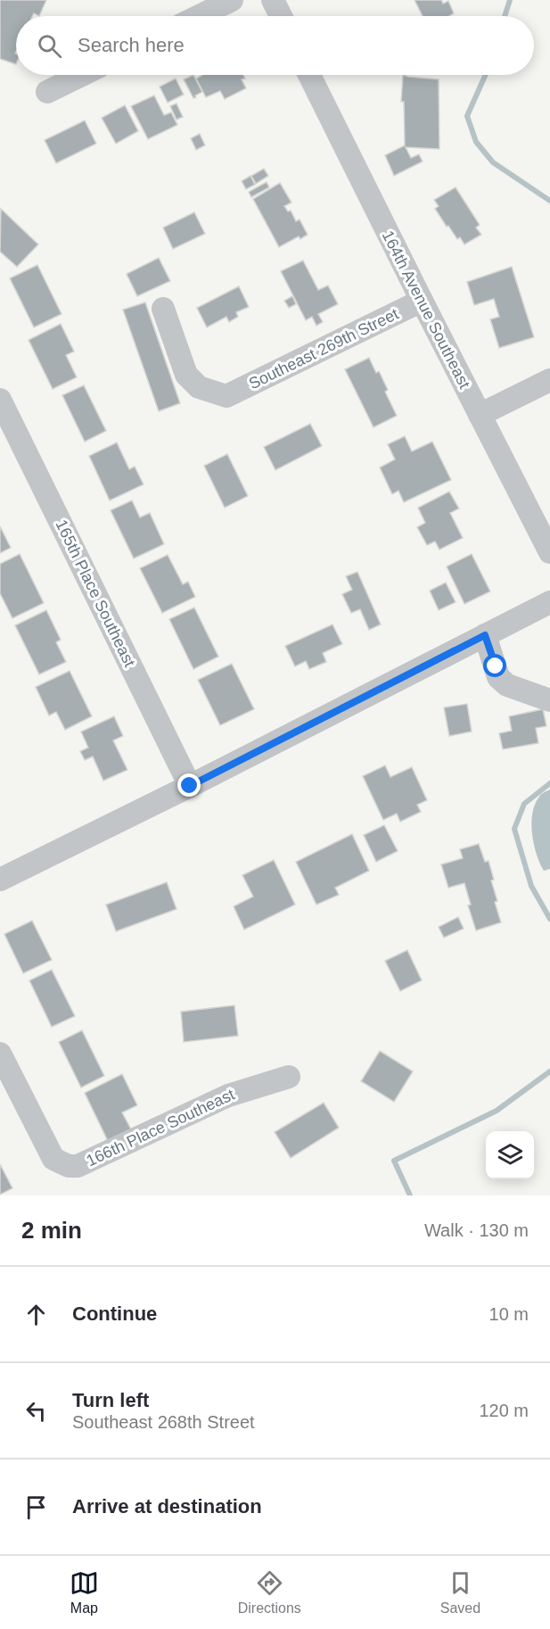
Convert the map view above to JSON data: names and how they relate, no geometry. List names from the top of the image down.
{
  "streets": {
    "street": [
      "164th Avenue Southeast",
      "Southeast 269th Street",
      "165th Place Southeast",
      "166th Place Southeast"
    ]
  },
  "crossings": [
    ["164th Avenue Southeast", "Southeast 269th Street"]
  ],
  "page": {
    "search": "Search here",
    "heading": ["2 min", "Walk · 130 m"],
    "list": [
      ["Continue", "10 m"],
      ["Turn left", "Southeast 268th Street", "120 m"],
      "Arrive at destination"
    ],
    "nav": ["Map", "Directions", "Saved"]
  }
}
